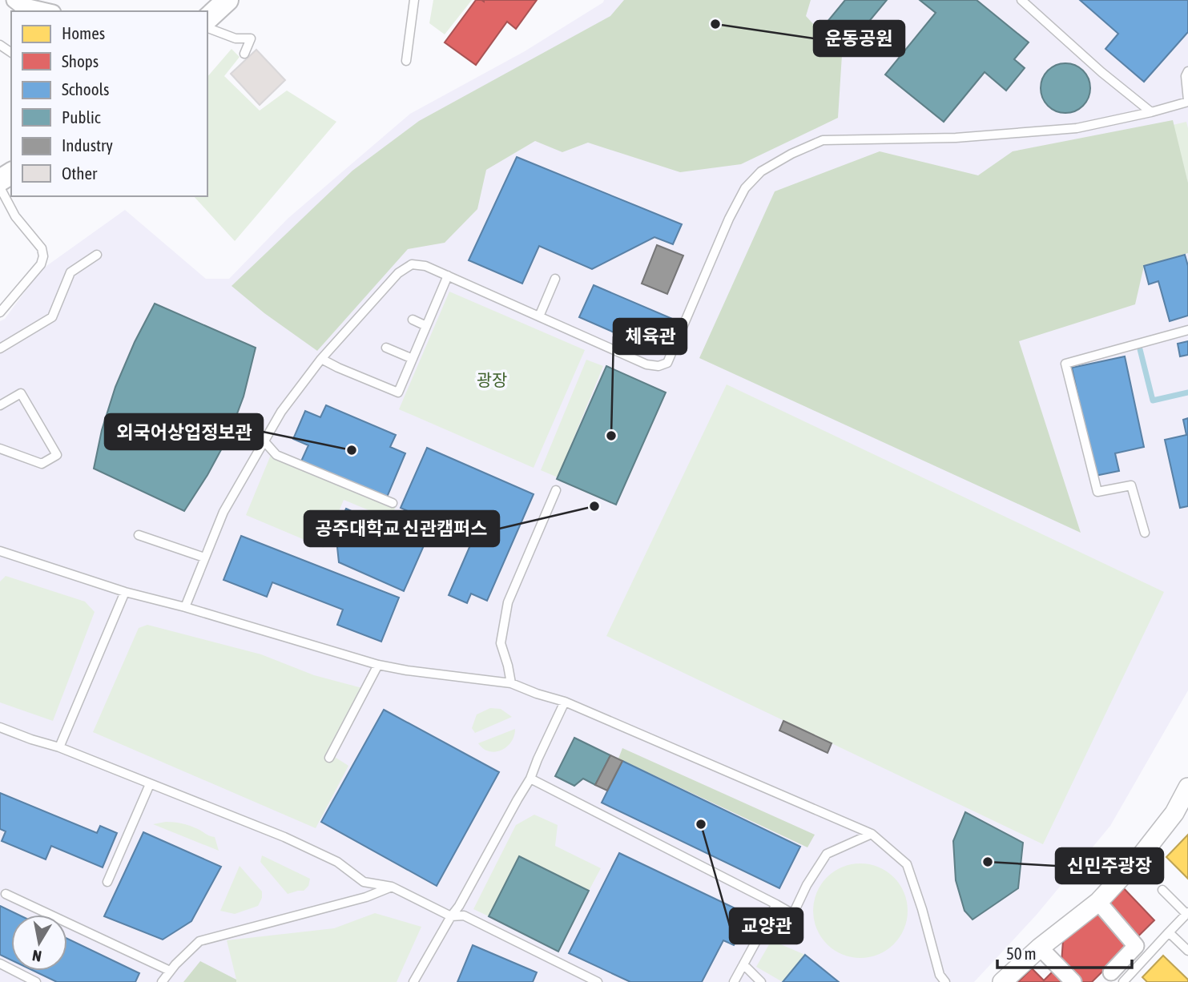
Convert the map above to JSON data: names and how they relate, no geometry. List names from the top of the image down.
{
  "parks": ["광장"],
  "places": [
    "운동공원",
    "체육관",
    "외국어상업정보관",
    "공주대학교 신관캠퍼스",
    "교양관",
    "신민주광장"
  ],
  "legend": [
    "Homes",
    "Shops",
    "Schools",
    "Public",
    "Industry",
    "Other"
  ],
  "scale_bar": "50 m",
  "north": "bottom"
}
